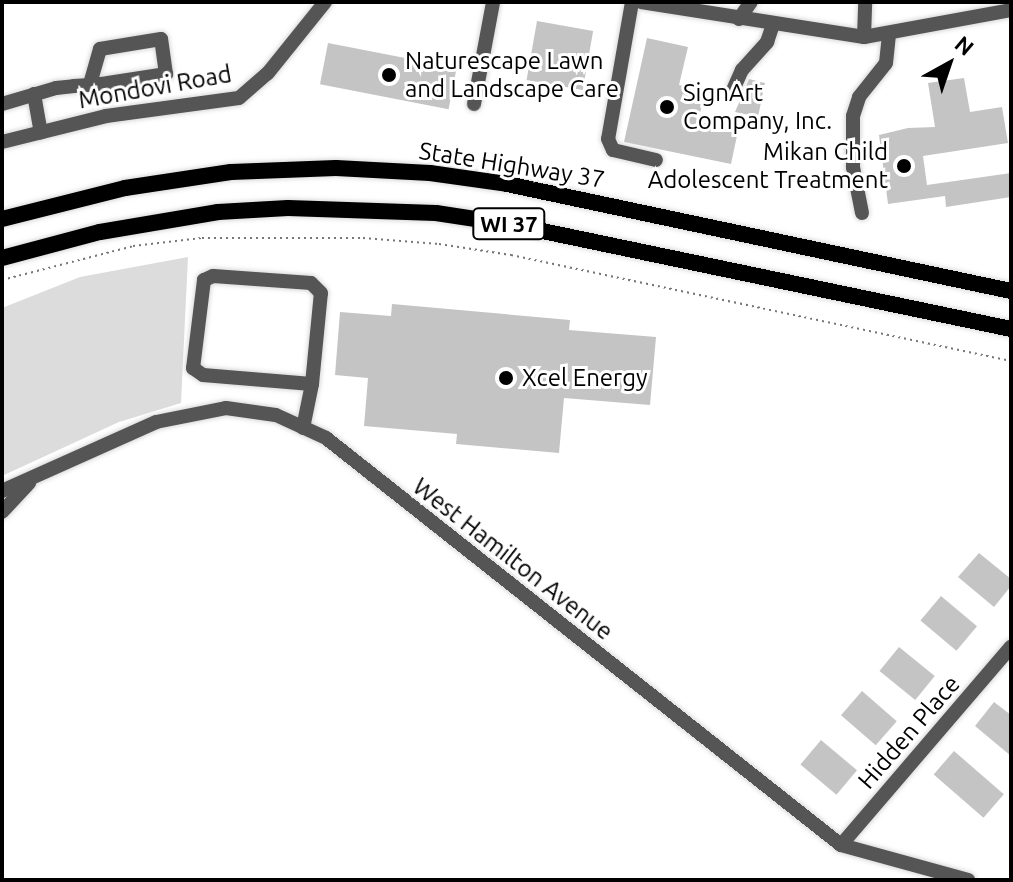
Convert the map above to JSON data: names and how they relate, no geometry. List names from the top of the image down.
{
  "streets": {
    "main road": ["State Highway 37", "WI 37"],
    "street": ["Mondovi Road", "West Hamilton Avenue", "Hidden Place"]
  },
  "crossings": [
    ["West Hamilton Avenue", "Hidden Place"]
  ],
  "places": [
    "Naturescape Lawn and Landscape Care",
    "SignArt Company, Inc.",
    "Mikan Child Adolescent Treatment",
    "Xcel Energy"
  ],
  "north": "top right"
}
